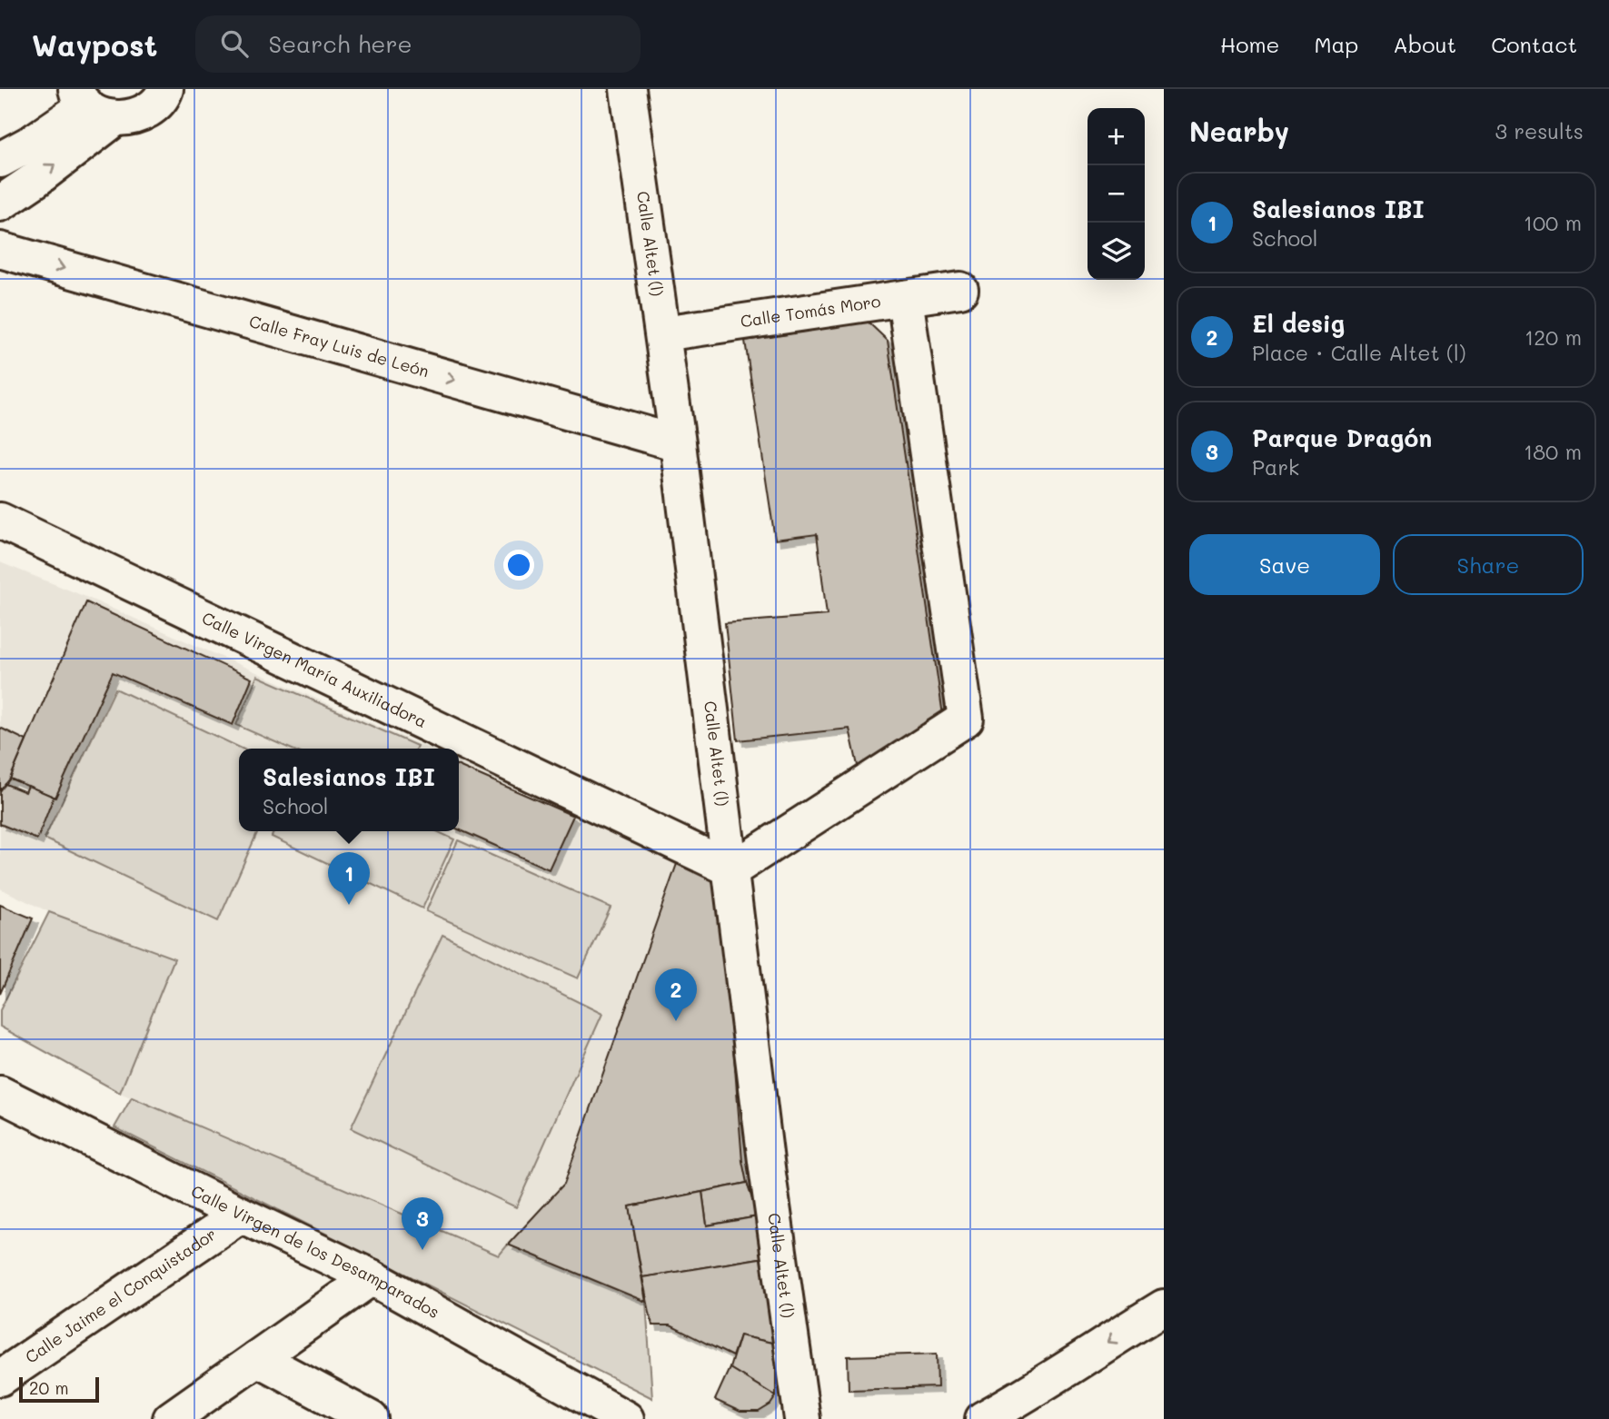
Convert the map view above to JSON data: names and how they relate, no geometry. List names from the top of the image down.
{
  "streets": {
    "street": [
      "Calle Altet (l)",
      "Calle Tomás Moro",
      "Calle Fray Luis de León",
      "Calle Virgen María Auxiliadora",
      "Calle Virgen de los Desamparados",
      "Calle Jaime el Conquistador"
    ]
  },
  "crossings": [
    ["Calle Altet (l)", "Calle Tomás Moro"],
    ["Calle Altet (l)", "Calle Fray Luis de León"],
    ["Calle Altet (l)", "Calle Virgen María Auxiliadora"],
    ["Calle Virgen de los Desamparados", "Calle Jaime el Conquistador"]
  ],
  "one_way": ["Calle Fray Luis de León"],
  "scale_bar": "20 m",
  "page": {
    "header": "Waypost",
    "search": "Search here",
    "nav": [
      "Home",
      "Map",
      "About",
      "Contact"
    ],
    "heading": ["Nearby", "3 results"],
    "map_buttons": ["+", "−"],
    "list": [
      {
        "mark": "1",
        "name": "Salesianos IBI",
        "note": "School",
        "value": "100 m"
      },
      {
        "mark": "2",
        "name": "El desig",
        "note": "Place · Calle Altet (l)",
        "value": "120 m"
      },
      {
        "mark": "3",
        "name": "Parque Dragón",
        "note": "Park",
        "value": "180 m"
      }
    ],
    "buttons": ["Save", "Share"],
    "popup": ["Salesianos IBI", "School"],
    "pins": ["1", "2", "3"],
    "scale": "20 m"
  }
}
